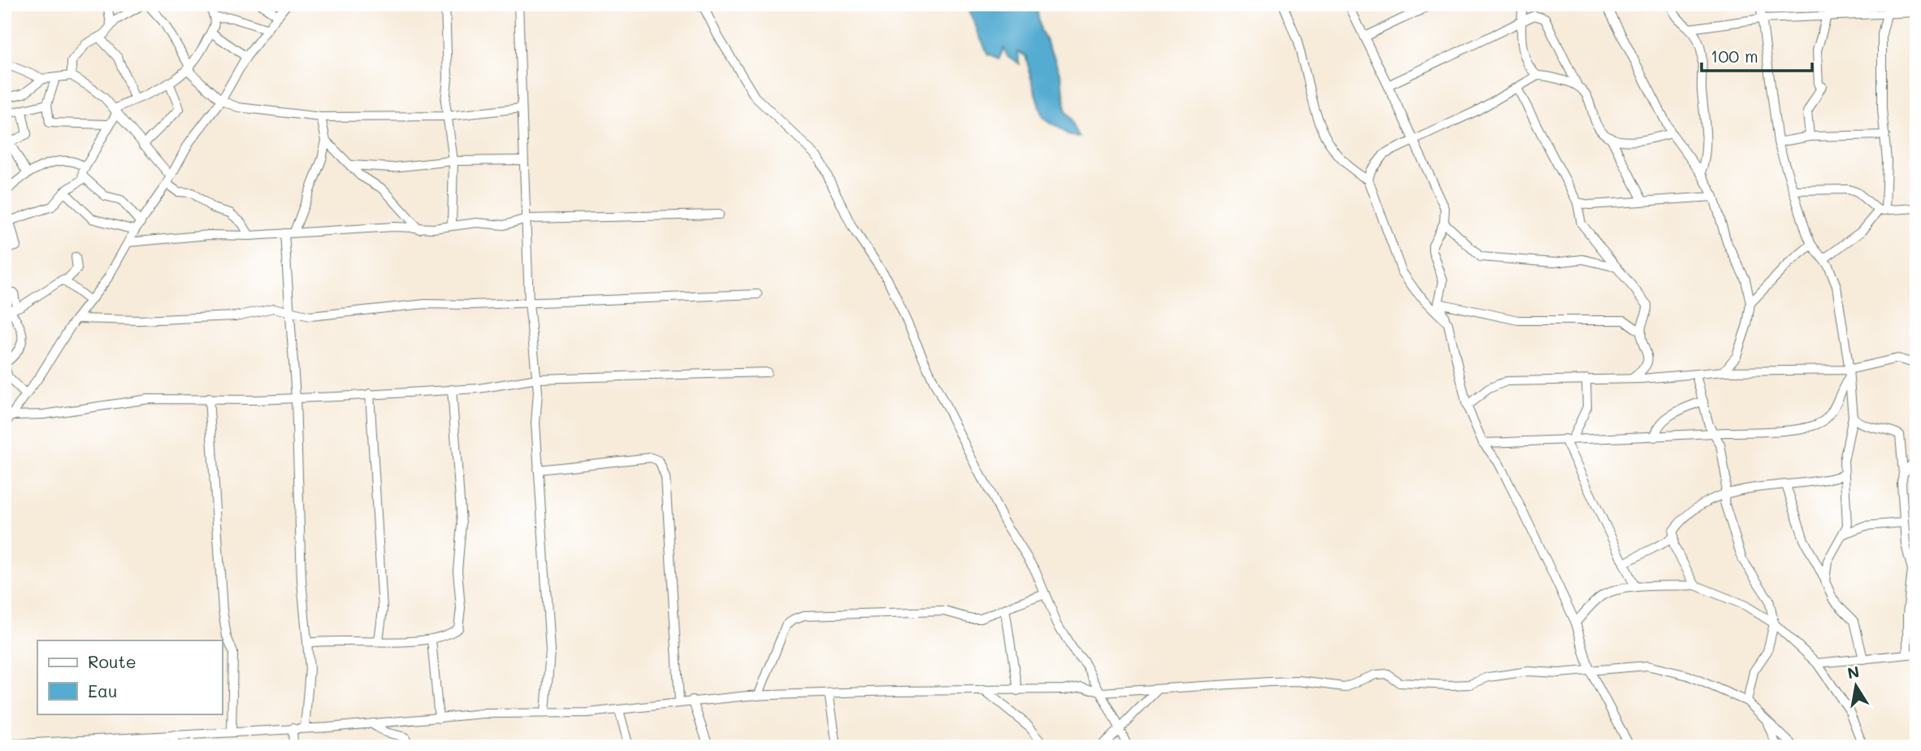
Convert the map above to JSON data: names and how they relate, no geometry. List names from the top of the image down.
{
  "legend": ["Route", "Eau"],
  "scale_bar": "100 m",
  "north": "top"
}
